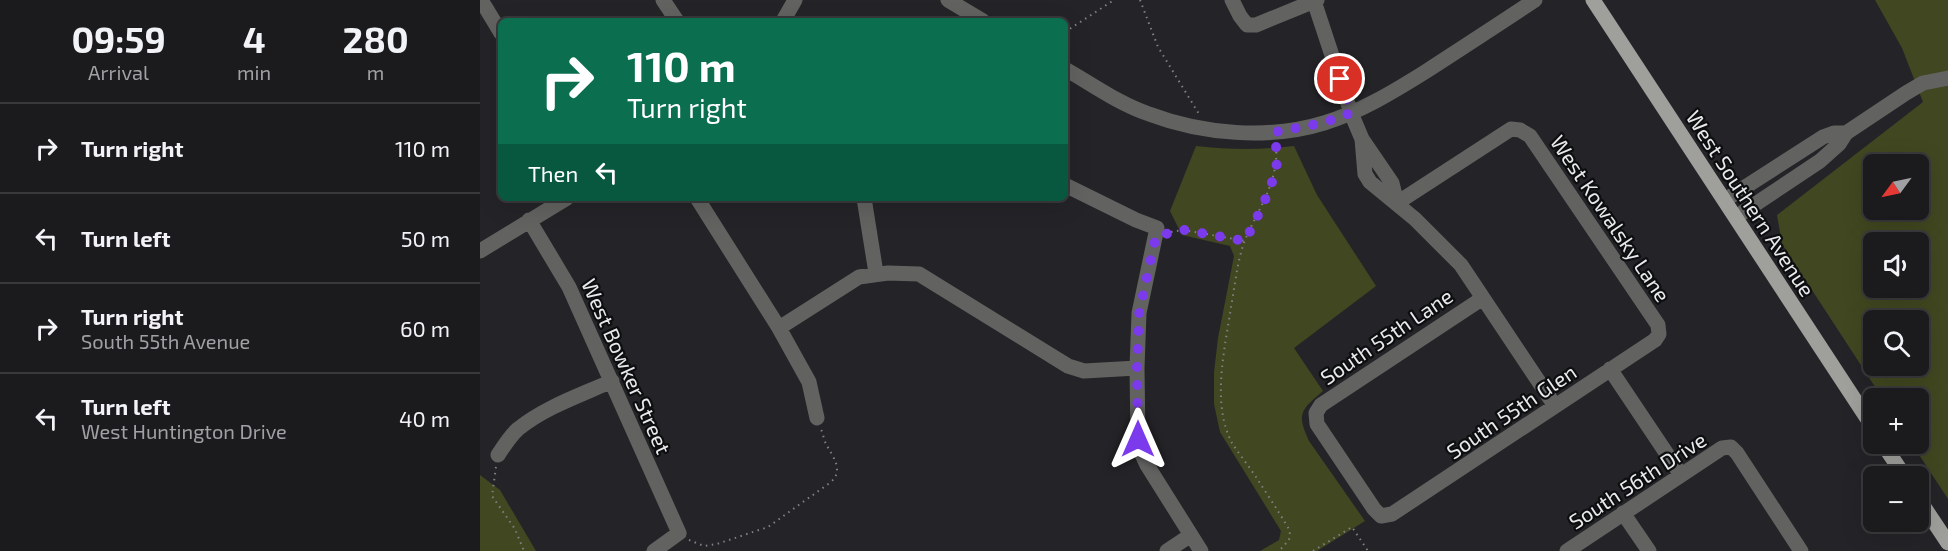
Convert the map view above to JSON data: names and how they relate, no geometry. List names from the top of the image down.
{
  "streets": {
    "main road": ["West Southern Avenue"],
    "street": [
      "West Kowalsky Lane",
      "South 55th Lane",
      "West Bowker Street",
      "South 55th Glen",
      "South 56th Drive"
    ]
  },
  "crossings": [
    ["West Kowalsky Lane", "South 55th Glen"],
    ["South 55th Lane", "South 55th Glen"]
  ],
  "north": "bottom left",
  "page": {
    "eta": [
      "09:59",
      "Arrival",
      "4",
      "min",
      "280",
      "m"
    ],
    "turn": ["110 m", "Turn right"],
    "list": [
      {
        "name": "Turn right",
        "value": "110 m"
      },
      {
        "name": "Turn left",
        "value": "50 m"
      },
      {
        "name": "Turn right",
        "note": "South 55th Avenue",
        "value": "60 m"
      },
      {
        "name": "Turn left",
        "note": "West Huntington Drive",
        "value": "40 m"
      }
    ],
    "then": "Then",
    "map_buttons": ["+", "−"]
  }
}
